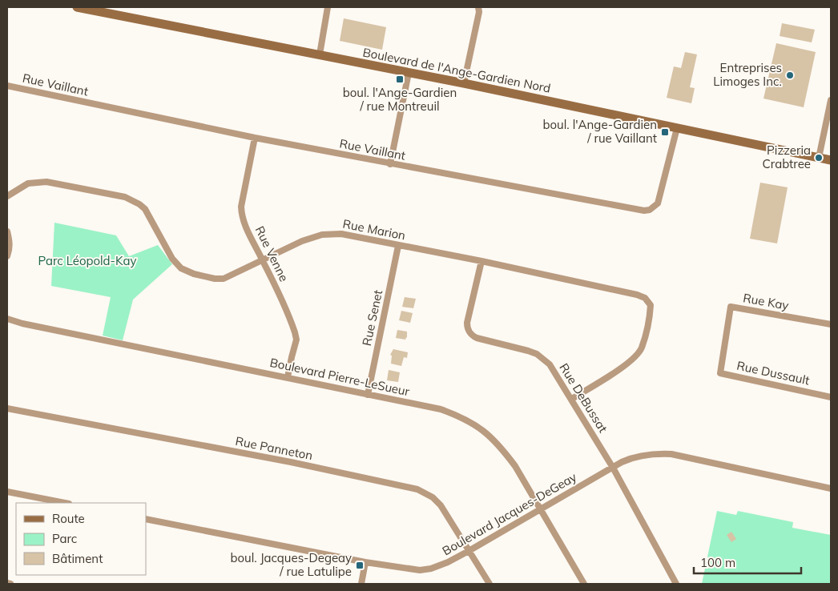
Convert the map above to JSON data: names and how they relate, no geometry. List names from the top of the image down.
{
  "streets": {
    "main road": ["Boulevard de l'Ange-Gardien Nord"],
    "street": [
      "Rue Vaillant",
      "Rue Marion",
      "Rue Venne",
      "Rue Kay",
      "Rue Senet",
      "Rue Dussault",
      "Boulevard Pierre-LeSueur",
      "Rue DeBussat",
      "Rue Panneton",
      "Boulevard Jacques-DeGeay"
    ]
  },
  "crossings": [
    ["Boulevard de l'Ange-Gardien Nord", "Rue Vaillant"],
    ["Rue Vaillant", "Rue Venne"],
    ["Rue Marion", "Rue Venne"],
    ["Rue Marion", "Rue Senet"],
    ["Rue Marion", "Rue DeBussat"],
    ["Rue Venne", "Boulevard Pierre-LeSueur"],
    ["Rue Kay", "Rue Dussault"],
    ["Rue Senet", "Boulevard Pierre-LeSueur"],
    ["Boulevard Pierre-LeSueur", "Boulevard Jacques-DeGeay"],
    ["Rue DeBussat", "Boulevard Jacques-DeGeay"],
    ["Rue Panneton", "Boulevard Jacques-DeGeay"]
  ],
  "parks": ["Parc Léopold-Kay"],
  "places": {
    "other": ["Entreprises Limoges Inc.", "Pizzeria Crabtree"],
    "transit": ["boul. l'Ange-Gardien / rue Montreuil", "boul. l'Ange-Gardien / rue Vaillant", "boul. Jacques-Degeay / rue Latulipe"]
  },
  "legend": ["Route", "Parc", "Bâtiment"],
  "scale_bar": "100 m"
}
